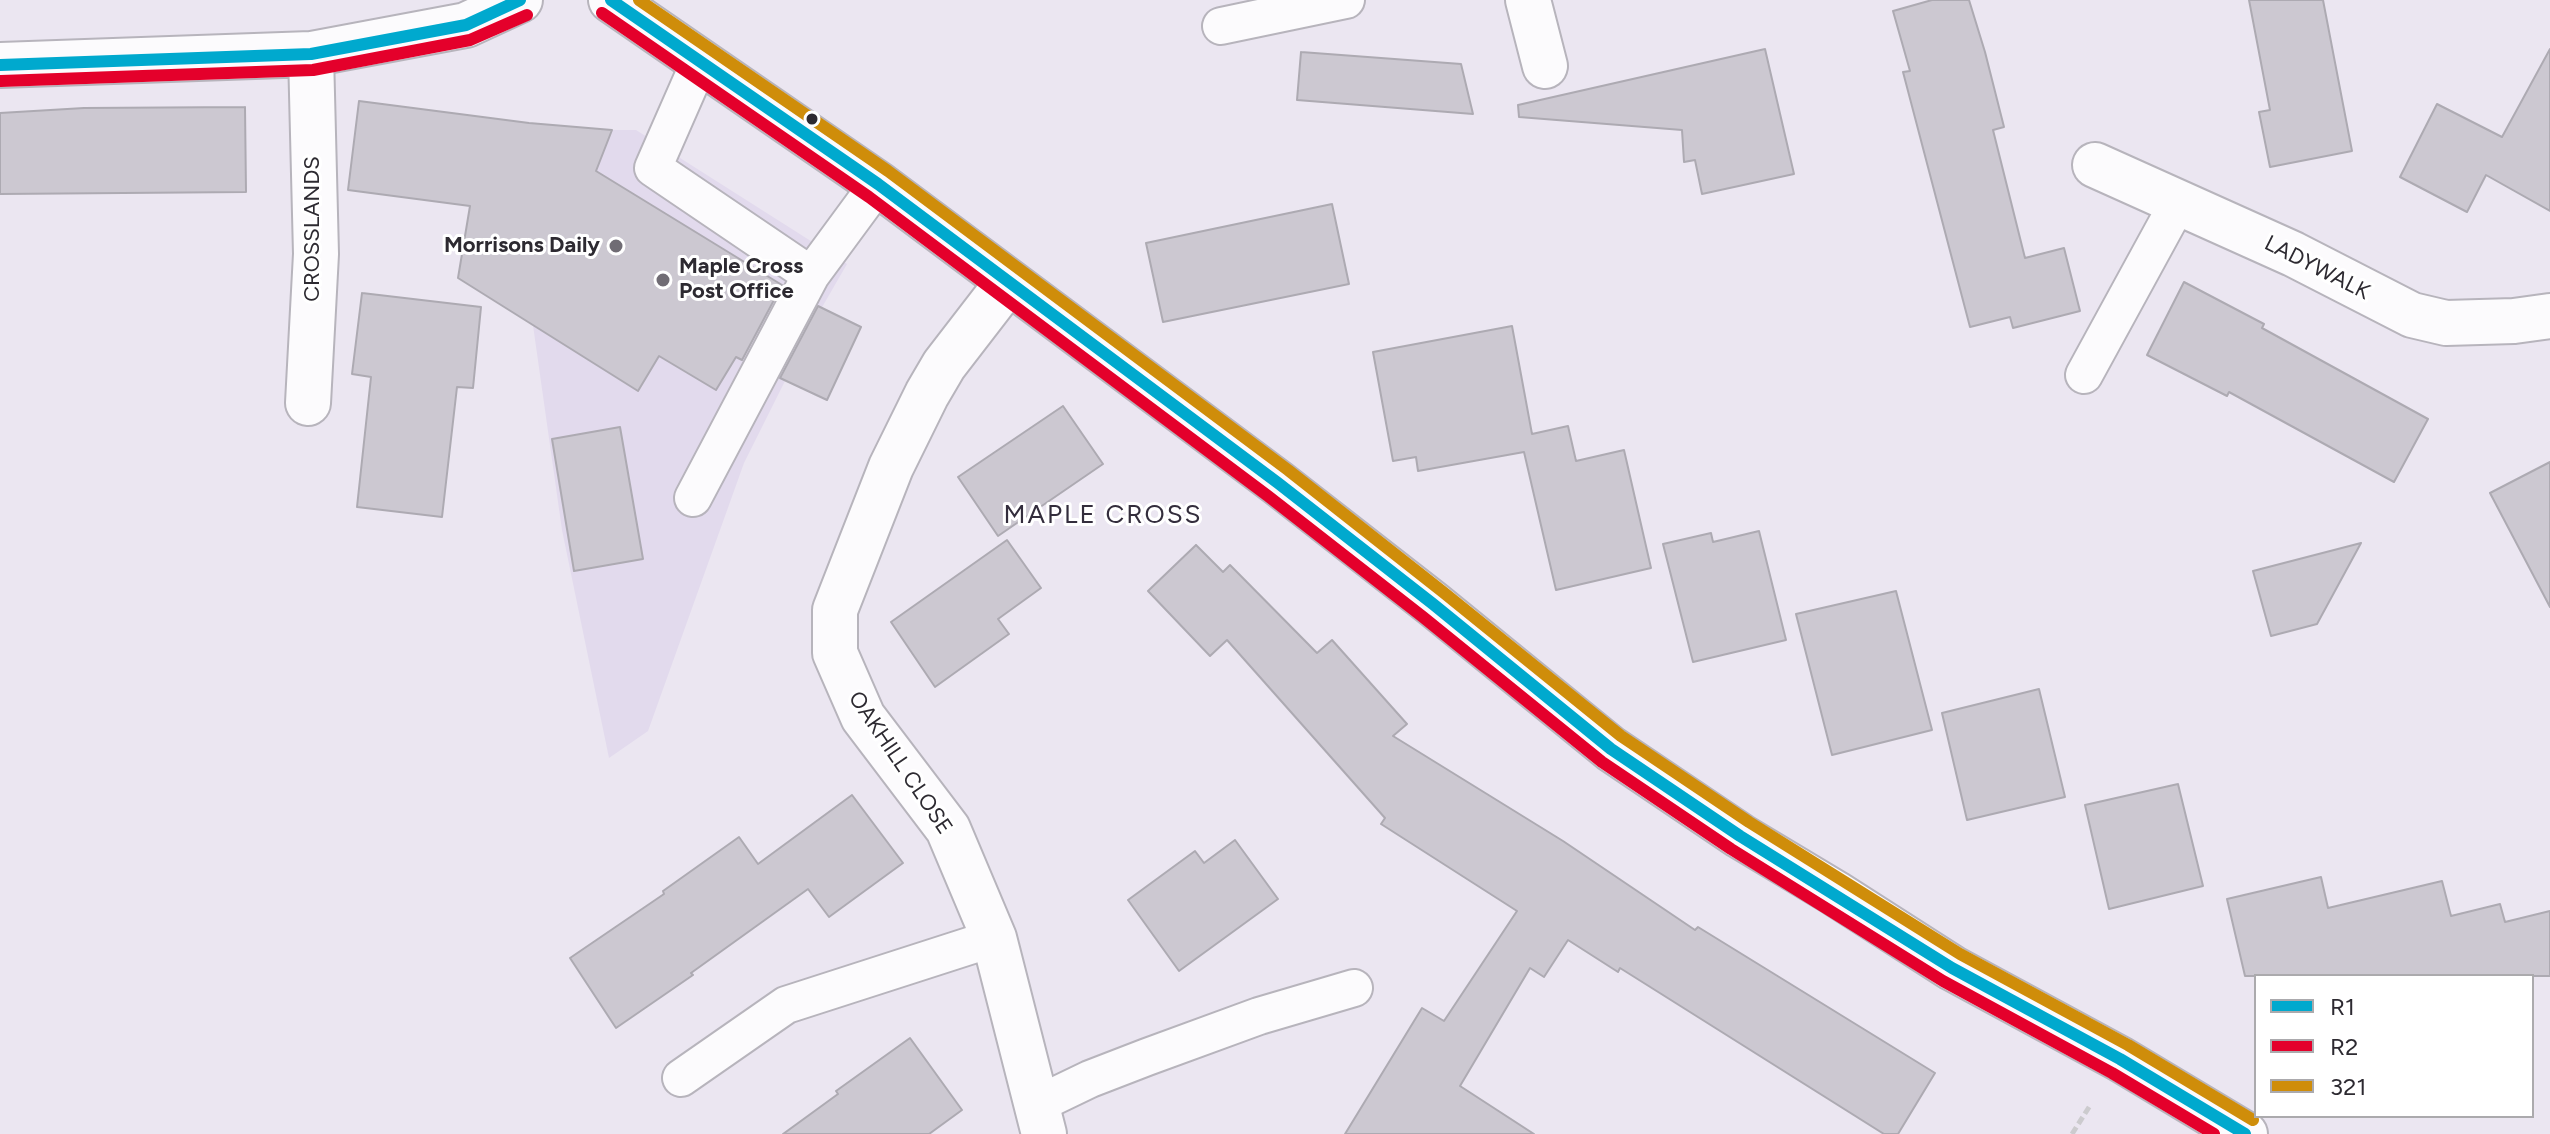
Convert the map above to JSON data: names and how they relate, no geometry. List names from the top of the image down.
{
  "streets": {
    "street": ["CROSSLANDS", "LADYWALK", "OAKHILL CLOSE"]
  },
  "districts": ["MAPLE CROSS"],
  "places": ["Morrisons Daily", "Maple Cross Post Office"],
  "lines": ["transit line R1", "transit line 321", "transit line R2"],
  "legend": ["R1", "R2", "321"]
}
